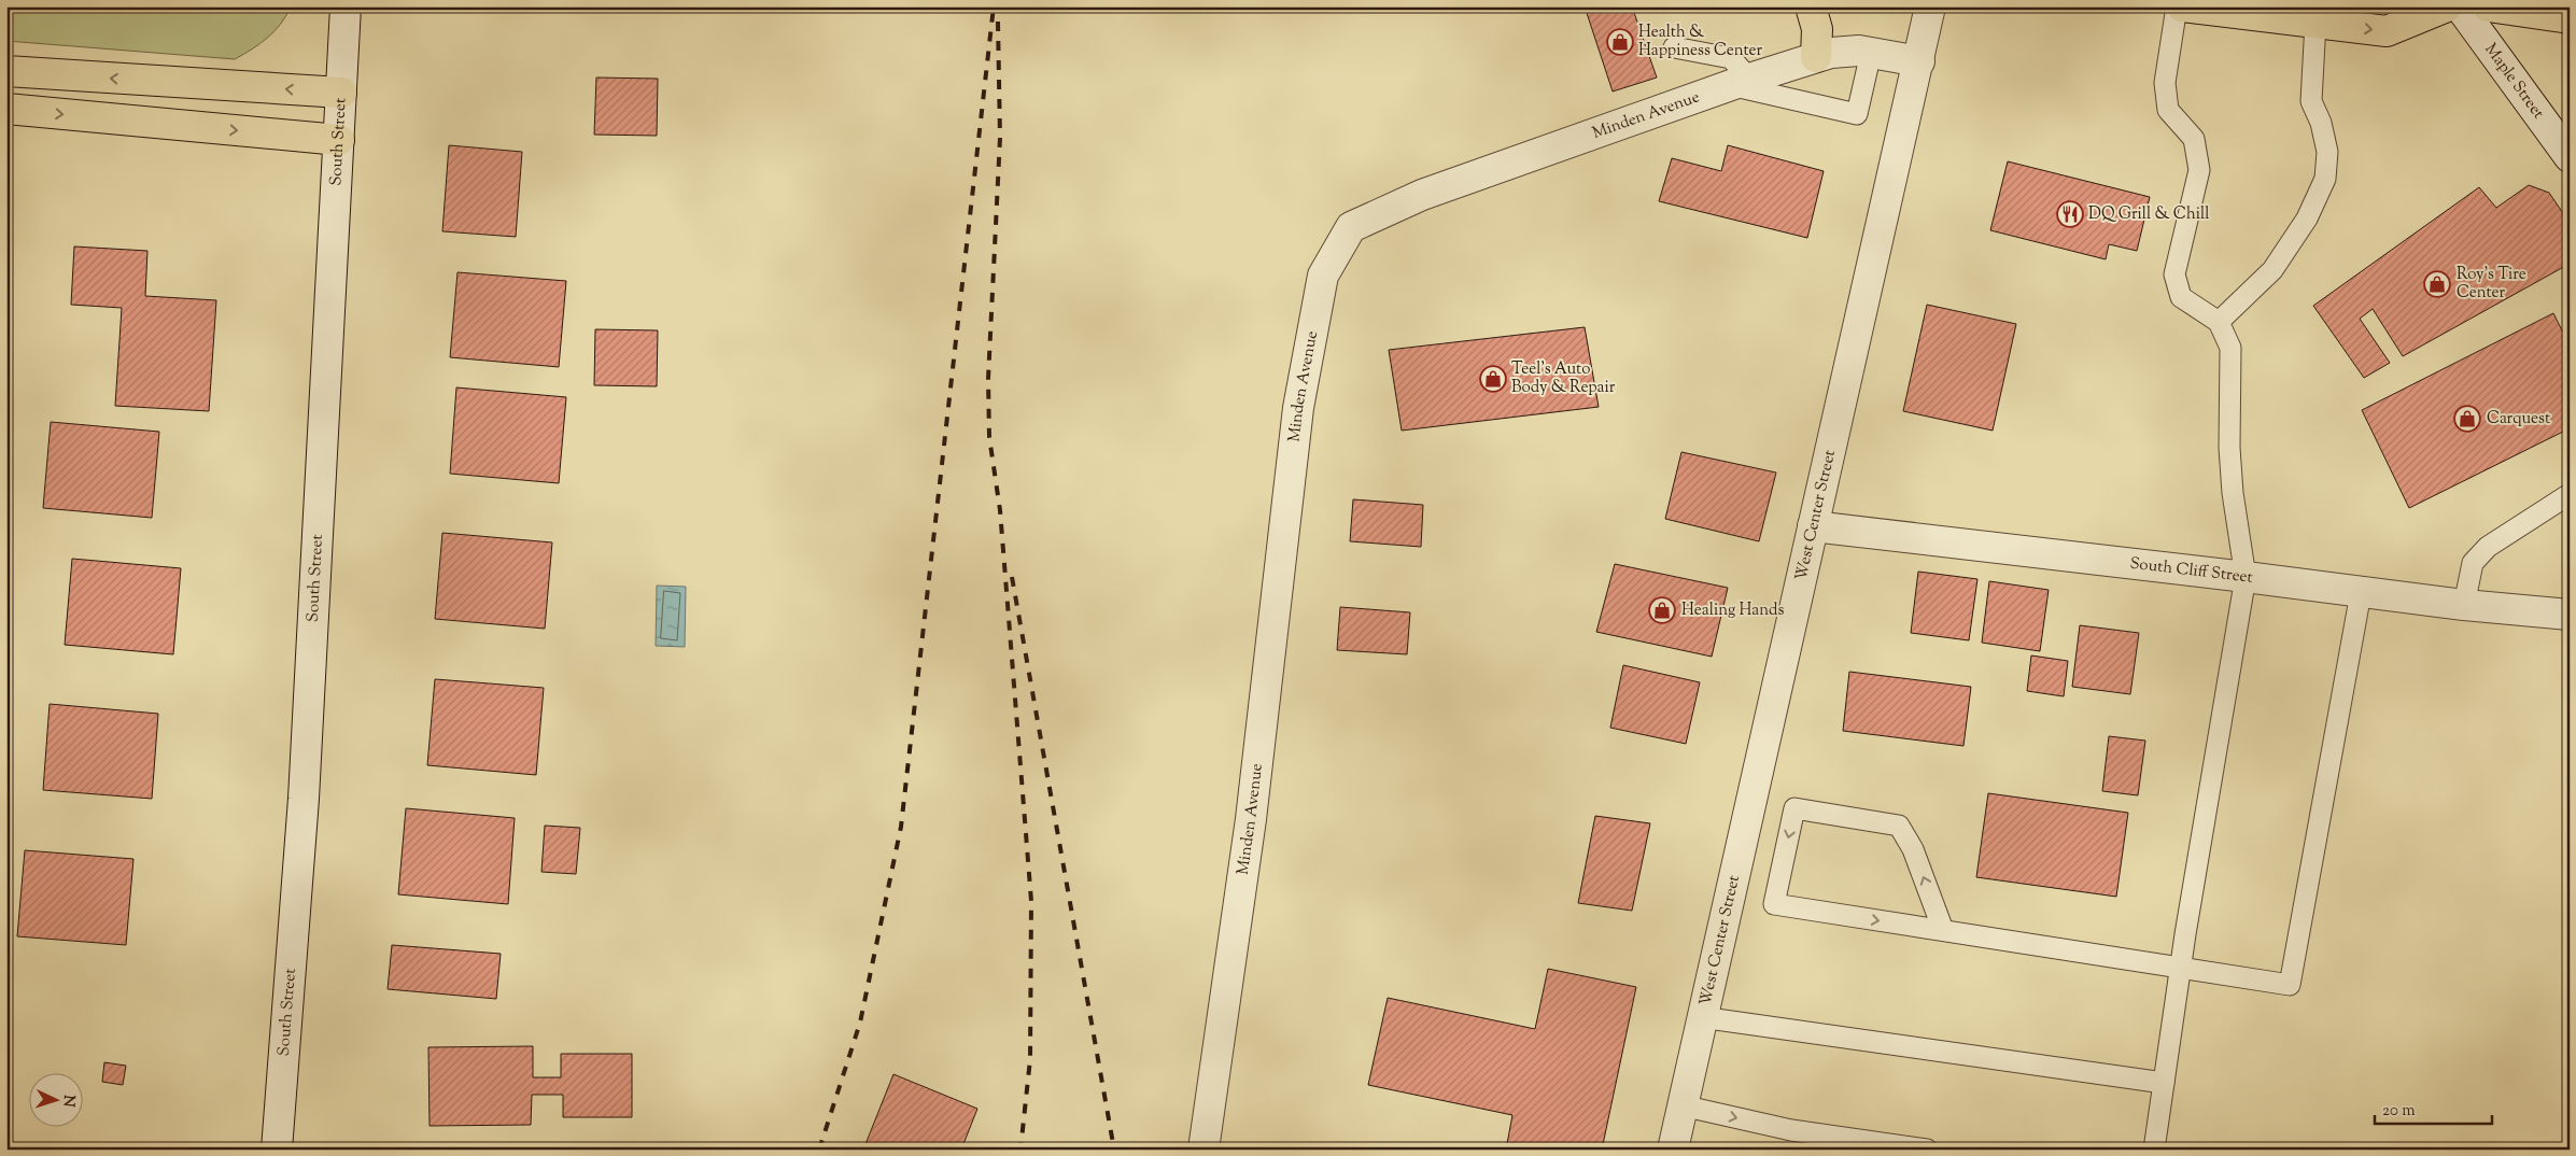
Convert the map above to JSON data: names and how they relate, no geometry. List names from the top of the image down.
{
  "streets": {
    "street": [
      "Maple Street",
      "Minden Avenue",
      "South Street",
      "West Center Street",
      "South Cliff Street"
    ]
  },
  "crossings": [
    ["Minden Avenue", "West Center Street"],
    ["West Center Street", "South Cliff Street"]
  ],
  "places": {
    "shop": [
      "Health & Happiness Center",
      "Roy's Tire Center",
      "Teel's Auto Body & Repair",
      "Carquest",
      "Healing Hands"
    ],
    "restaurant": ["DQ Grill & Chill"]
  },
  "scale_bar": "20 m",
  "north": "right"
}
